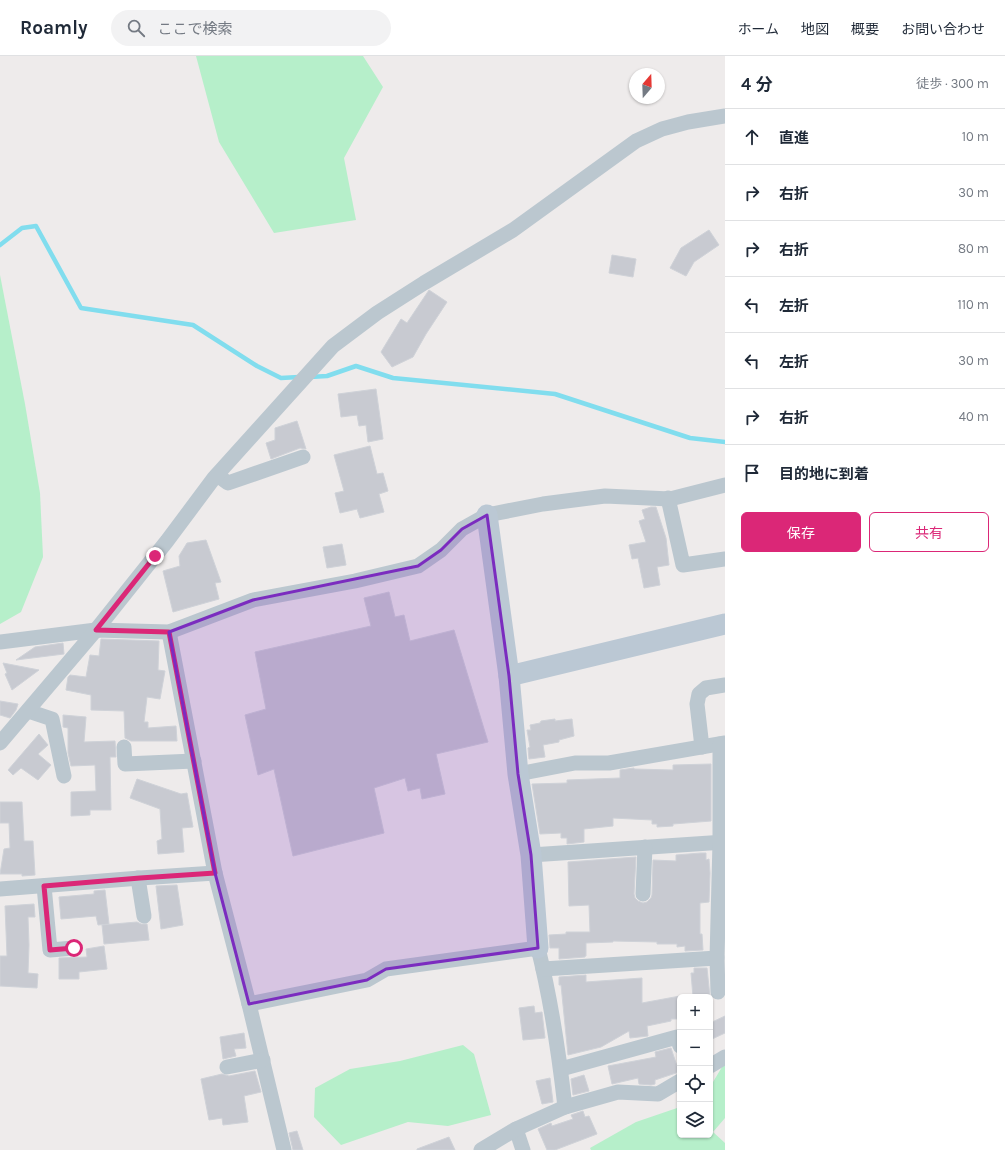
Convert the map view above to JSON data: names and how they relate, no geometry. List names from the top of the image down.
{
  "north": "top",
  "page": {
    "header": "Roamly",
    "search": "ここで検索",
    "nav": [
      "ホーム",
      "地図",
      "概要",
      "お問い合わせ"
    ],
    "heading": ["4 分", "徒歩 · 300 m"],
    "list": [
      ["直進", "10 m"],
      ["右折", "30 m"],
      ["右折", "80 m"],
      ["左折", "110 m"],
      ["左折", "30 m"],
      ["右折", "40 m"],
      "目的地に到着"
    ],
    "buttons": ["保存", "共有"],
    "map_buttons": ["+", "−"]
  }
}
